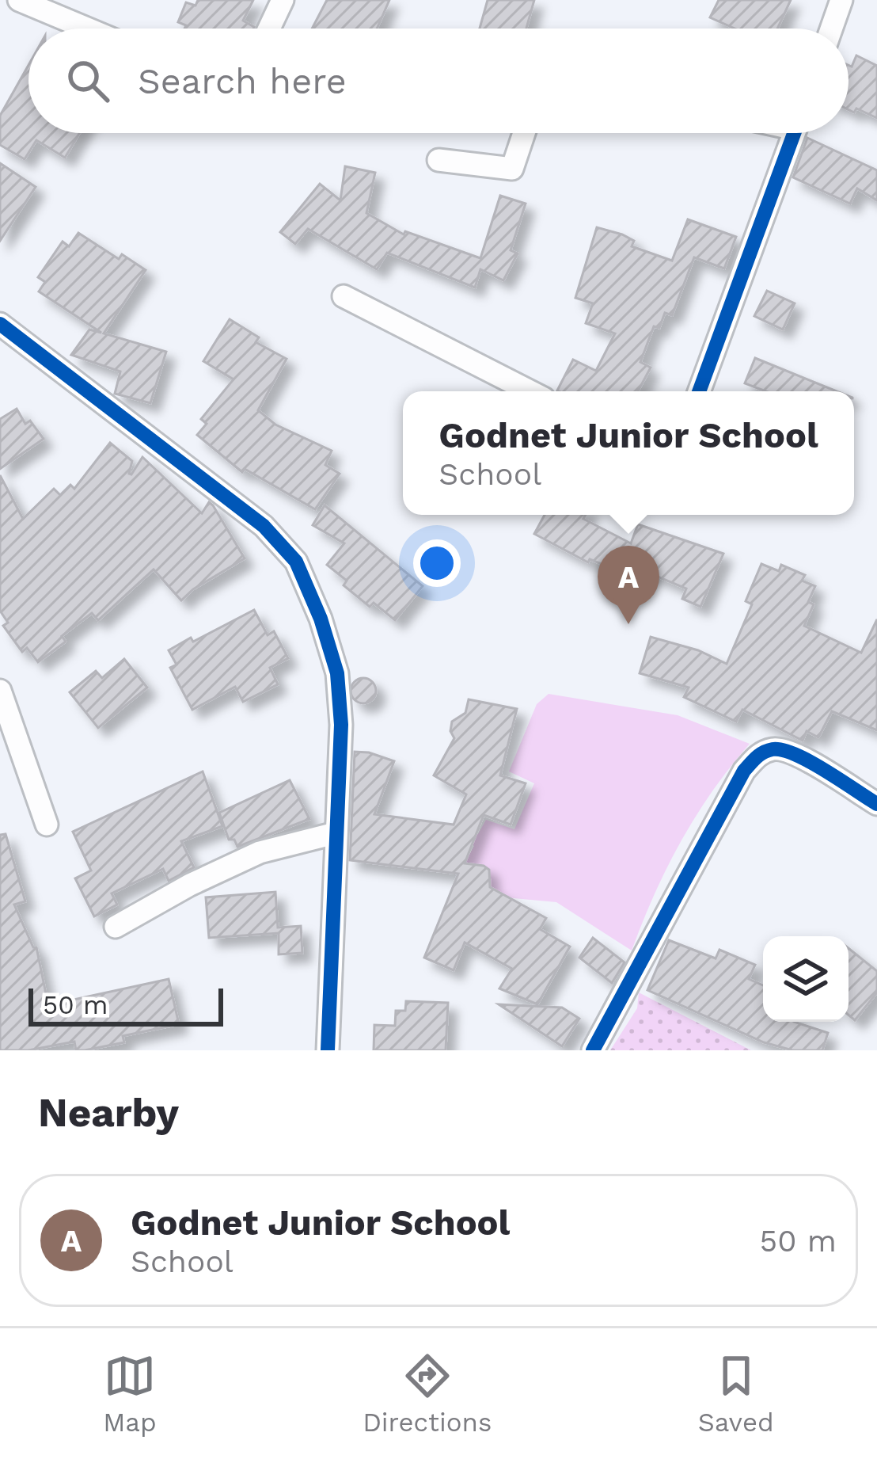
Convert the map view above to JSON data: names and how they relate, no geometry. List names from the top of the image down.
{
  "scale_bar": "50 m",
  "page": {
    "search": "Search here",
    "popup": ["Godnet Junior School", "School"],
    "pins": "A",
    "scale": "50 m",
    "heading": "Nearby",
    "list": [
      {
        "mark": "A",
        "name": "Godnet Junior School",
        "note": "School",
        "value": "50 m"
      }
    ],
    "nav": ["Map", "Directions", "Saved"]
  }
}
